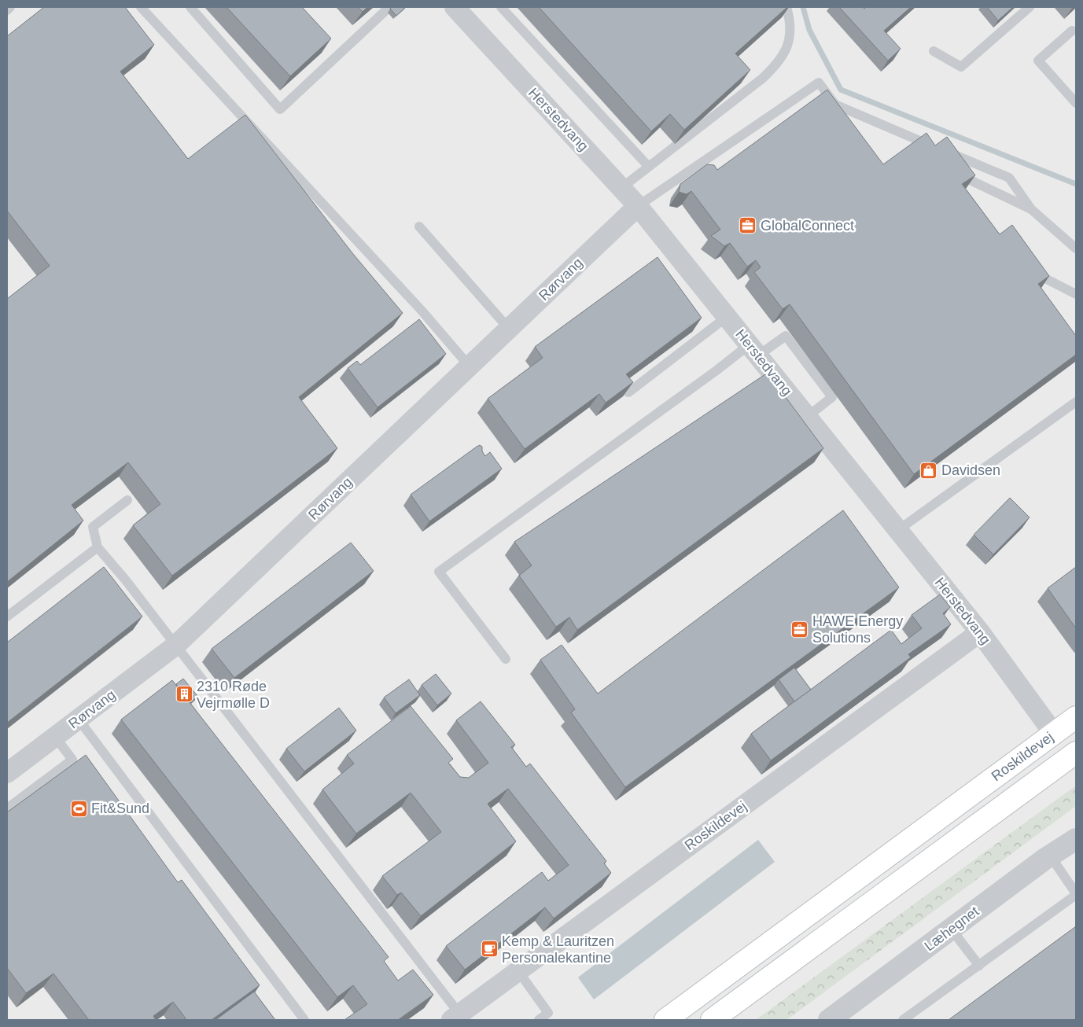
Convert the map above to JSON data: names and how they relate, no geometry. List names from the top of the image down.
{
  "streets": {
    "main road": ["Roskildevej"],
    "street": ["Herstedvang", "Rørvang", "Læhegnet"]
  },
  "crossings": [
    ["Herstedvang", "Rørvang"],
    ["Herstedvang", "Roskildevej"]
  ],
  "places": {
    "office": ["GlobalConnect", "HAWE Energy Solutions"],
    "shop": ["Davidsen"],
    "building": ["2310 Røde Vejrmølle D"],
    "sports": ["Fit&Sund"],
    "cafe": ["Kemp & Lauritzen Personalekantine"]
  }
}
